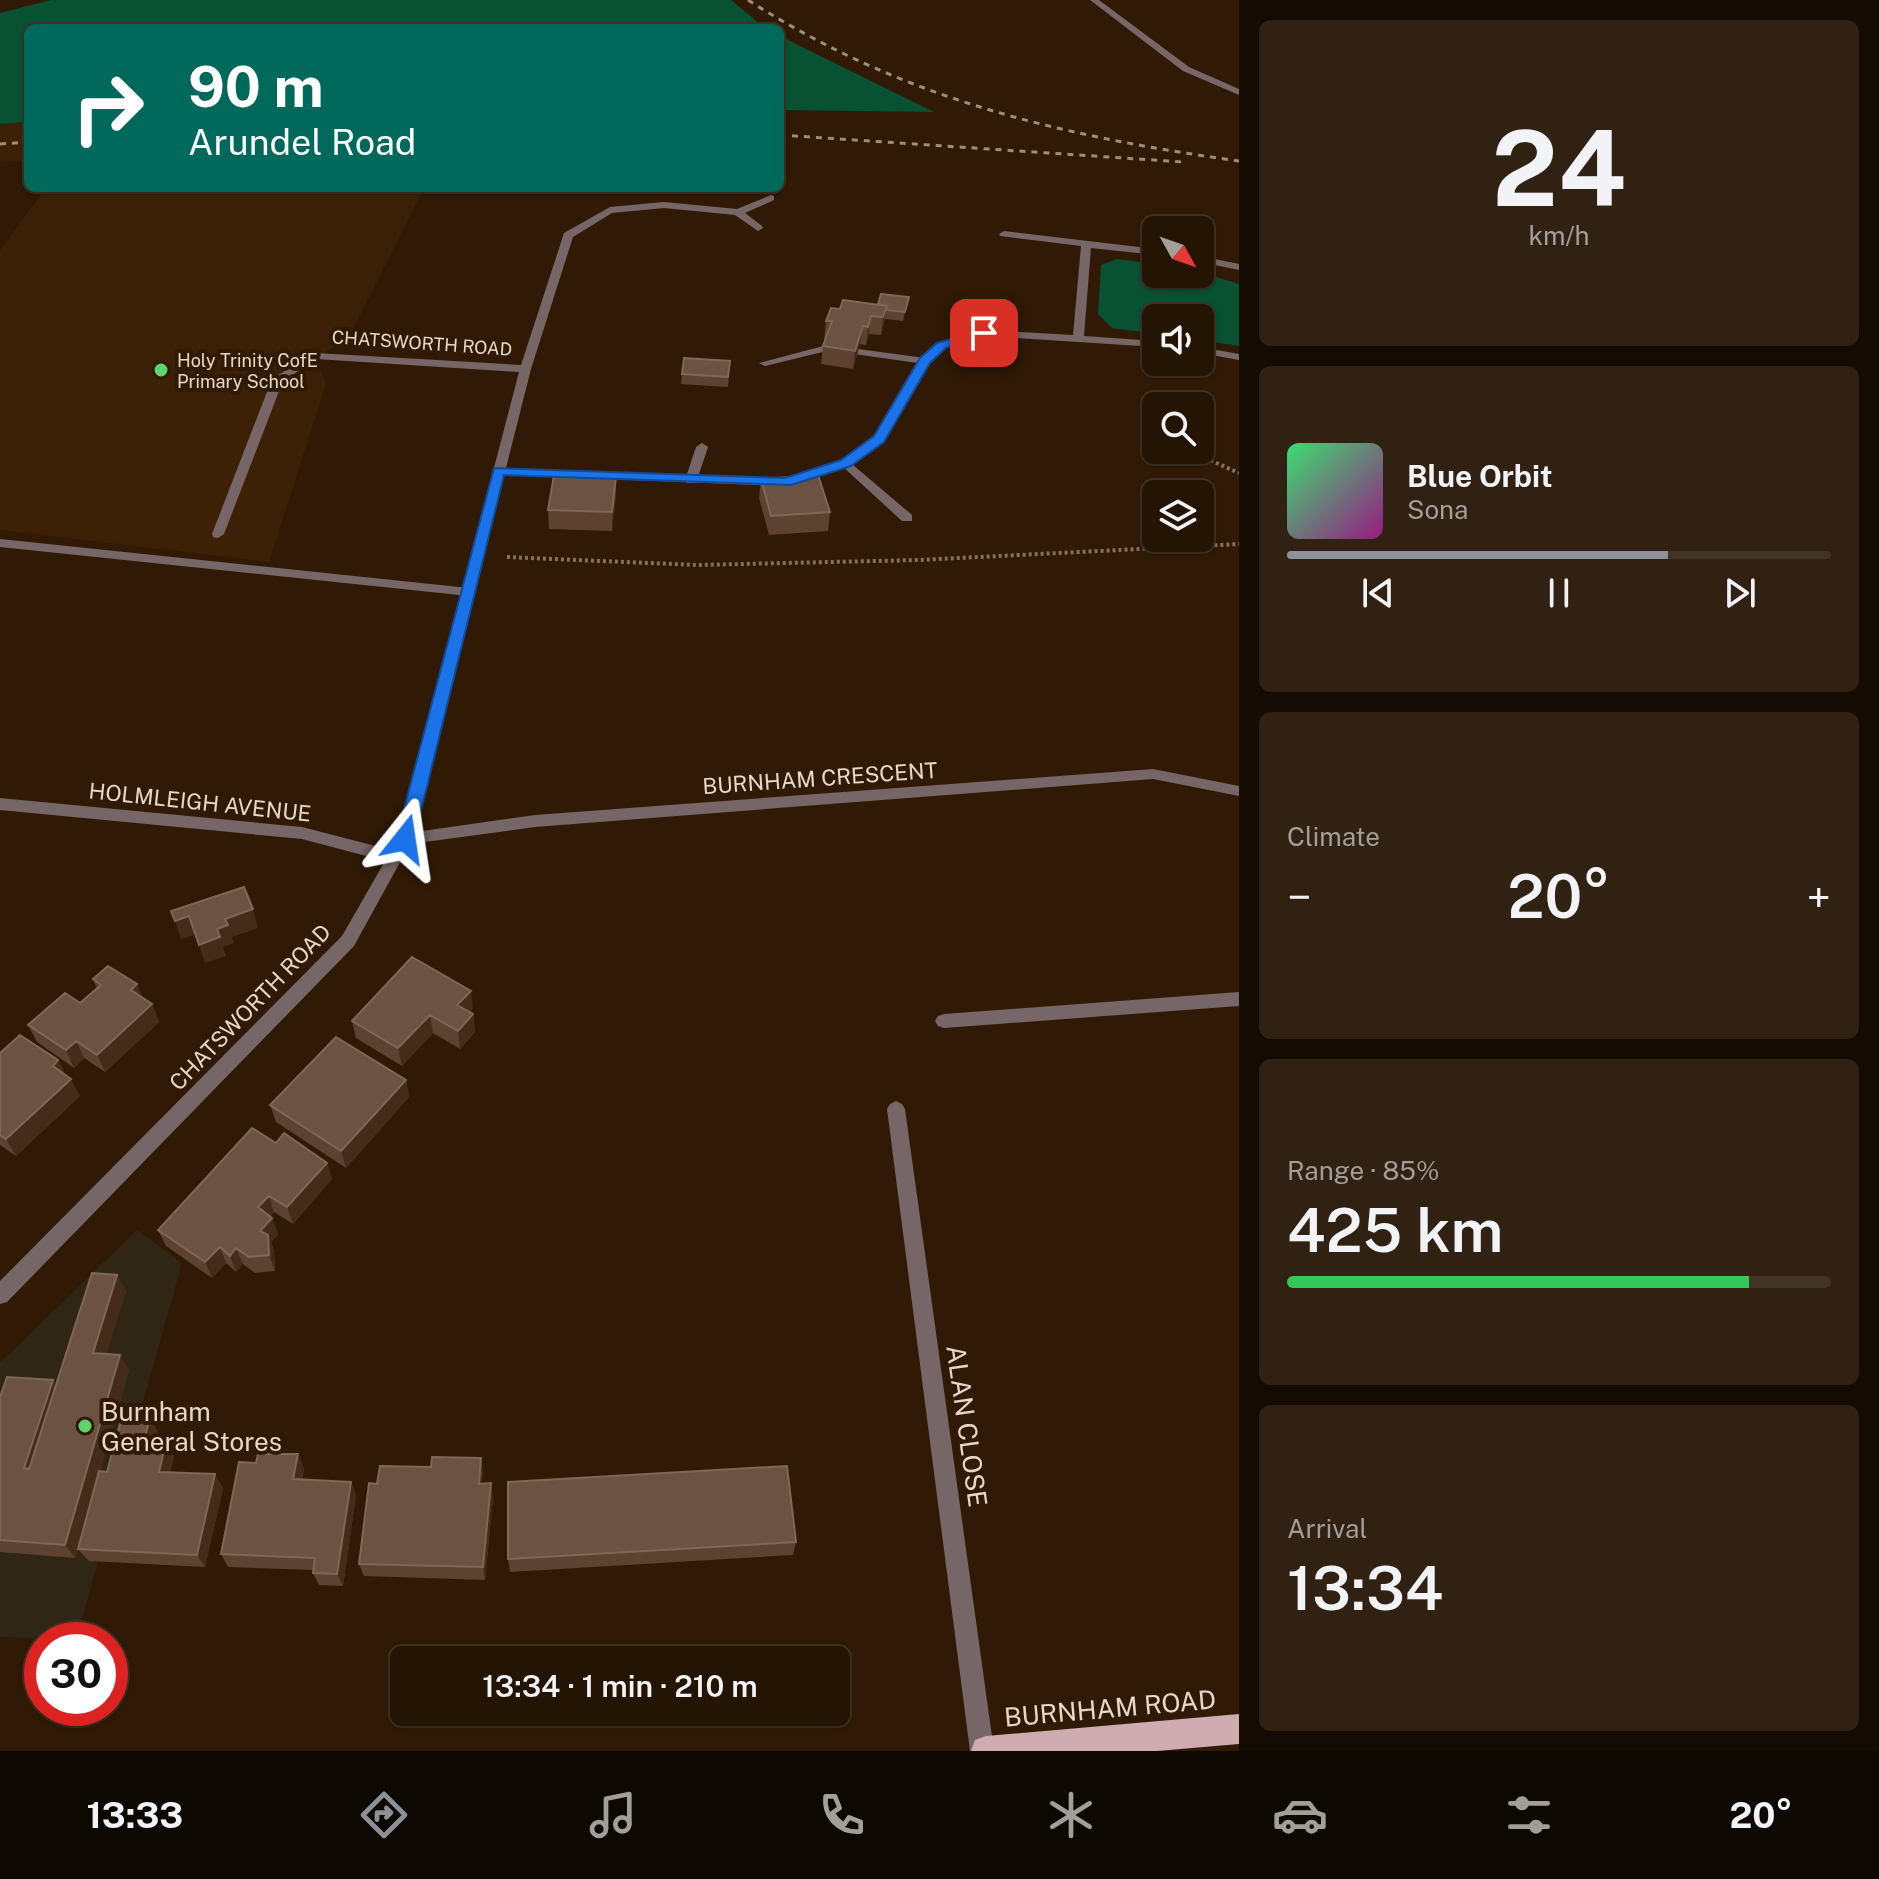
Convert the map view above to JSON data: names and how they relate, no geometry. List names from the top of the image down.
{
  "streets": {
    "main road": ["BURNHAM ROAD"],
    "street": [
      "CHATSWORTH ROAD",
      "BURNHAM CRESCENT",
      "HOLMLEIGH AVENUE",
      "ALAN CLOSE"
    ]
  },
  "crossings": [
    ["CHATSWORTH ROAD", "BURNHAM CRESCENT"],
    ["CHATSWORTH ROAD", "HOLMLEIGH AVENUE"],
    ["ALAN CLOSE", "BURNHAM ROAD"]
  ],
  "places": ["Holy Trinity CofE Primary School", "Burnham General Stores"],
  "north": "bottom right",
  "page": {
    "tile": [
      ["24", "km/h"],
      "Climate",
      ["Range · 85%", "425 km"],
      ["Arrival", "13:34"]
    ],
    "turn": ["90 m", "Arundel Road"],
    "song": ["Blue Orbit", "Sona"],
    "heat": ["−", "20°", "+"],
    "limit": "30",
    "trip": "13:34 · 1 min · 210 m",
    "tabs": ["13:33", "20°"]
  }
}
